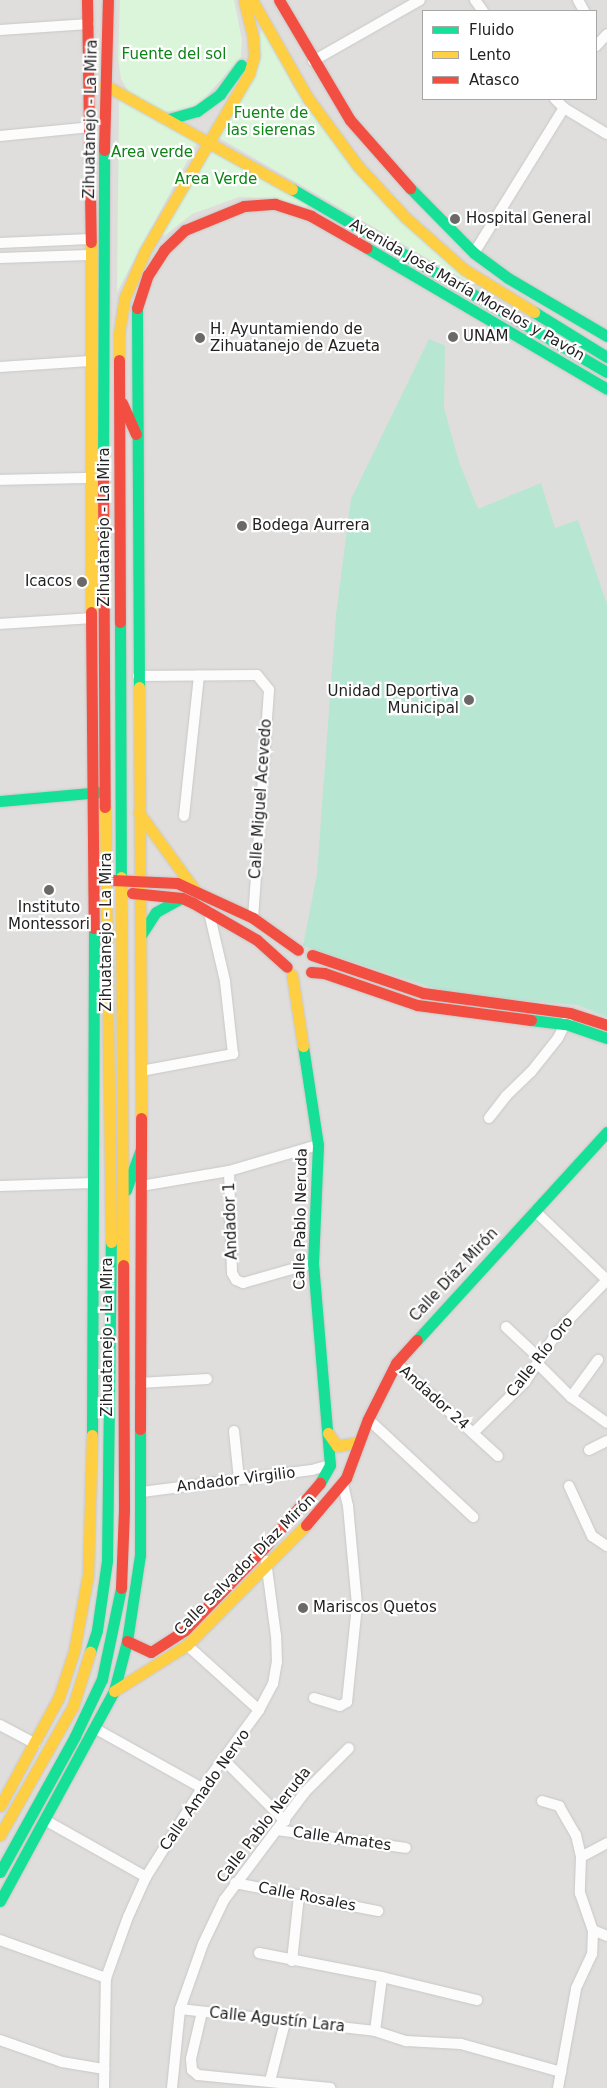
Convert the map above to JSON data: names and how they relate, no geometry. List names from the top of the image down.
{
  "streets": {
    "main road": [
      "Zihuatanejo - La Mira",
      "Avenida José María Morelos y Pavón",
      "Calle Pablo Neruda",
      "Calle Díaz Mirón",
      "Calle Salvador Díaz Mirón"
    ],
    "street": [
      "Calle Miguel Acevedo",
      "Andador 1",
      "Calle Río Oro",
      "Andador 24",
      "Andador Virgilio",
      "Calle Amado Nervo",
      "Calle Amates",
      "Calle Rosales",
      "Calle Agustín Lara"
    ]
  },
  "crossings": [
    ["Zihuatanejo - La Mira", "Avenida José María Morelos y Pavón"],
    ["Avenida José María Morelos y Pavón", "Andador Virgilio"],
    ["Avenida José María Morelos y Pavón", "Calle Salvador Díaz Mirón"],
    ["Calle Pablo Neruda", "Andador 1"],
    ["Calle Pablo Neruda", "Andador Virgilio"],
    ["Calle Pablo Neruda", "Calle Salvador Díaz Mirón"],
    ["Calle Pablo Neruda", "Calle Amates"],
    ["Calle Pablo Neruda", "Calle Rosales"],
    ["Calle Pablo Neruda", "Calle Agustín Lara"],
    ["Calle Díaz Mirón", "Andador 24"],
    ["Calle Díaz Mirón", "Calle Salvador Díaz Mirón"],
    ["Calle Río Oro", "Andador 24"],
    ["Andador Virgilio", "Calle Salvador Díaz Mirón"],
    ["Calle Salvador Díaz Mirón", "Calle Amado Nervo"],
    ["Calle Amado Nervo", "Calle Amates"]
  ],
  "parks": [
    "Fuente del sol",
    "Fuente de las sierenas",
    "Area verde",
    "Area Verde"
  ],
  "places": [
    "Hospital General",
    "UNAM",
    "H. Ayuntamiendo de Zihuatanejo de Azueta",
    "Bodega Aurrera",
    "Icacos",
    "Unidad Deportiva Municipal",
    "Instituto Montessori",
    "Mariscos Quetos"
  ],
  "legend": ["Fluido", "Lento", "Atasco"]
}
